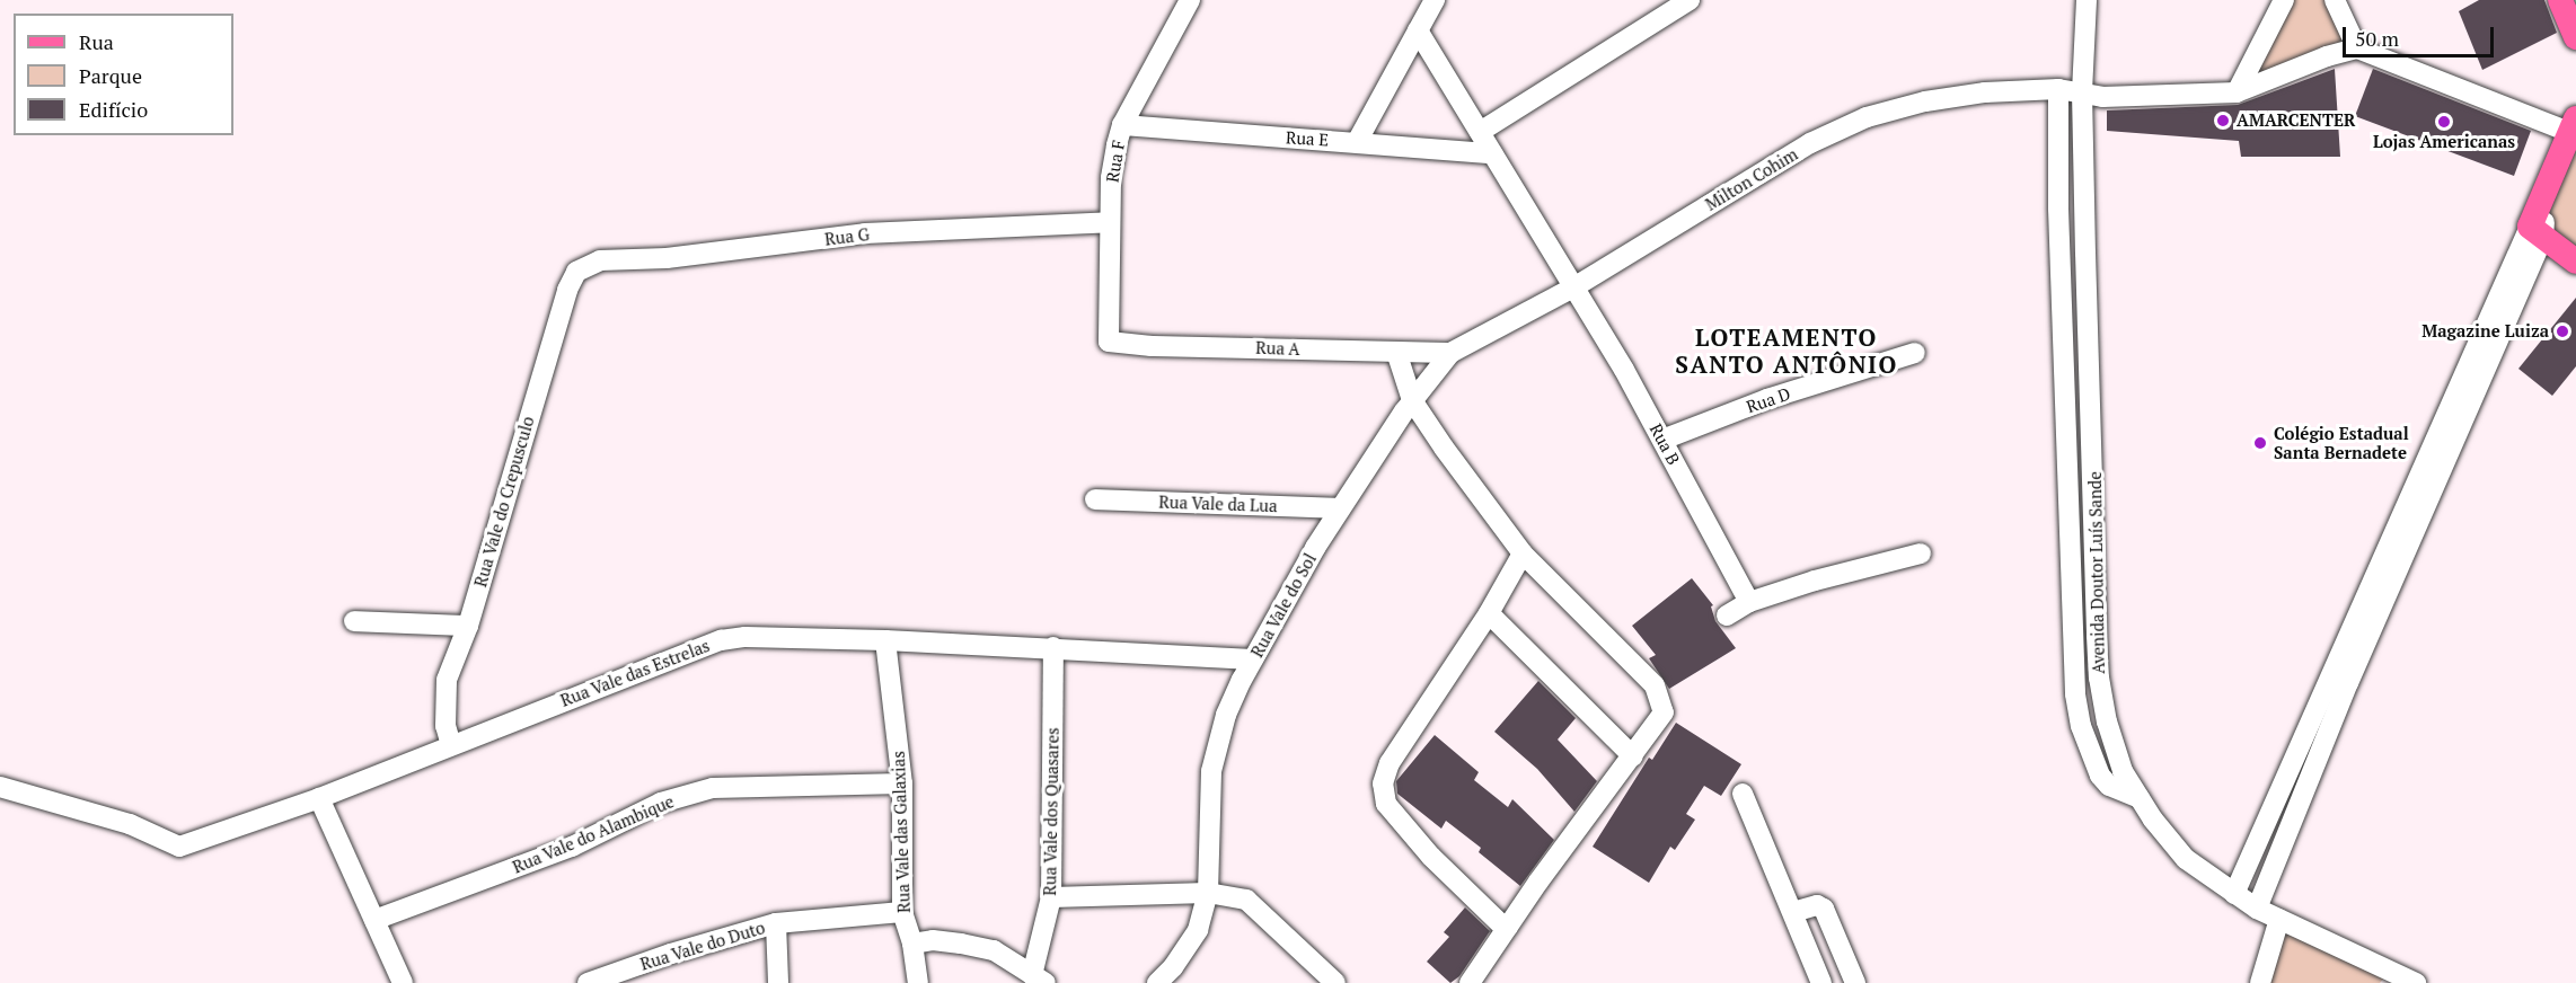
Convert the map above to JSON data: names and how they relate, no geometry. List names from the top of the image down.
{
  "streets": {
    "street": [
      "Rua E",
      "Rua F",
      "Milton Cohim",
      "Rua G",
      "Rua A",
      "Rua D",
      "Rua B",
      "Rua Vale do Crepusculo",
      "Rua Vale da Lua",
      "Avenida Doutor Luís Sande",
      "Rua Vale do Sol",
      "Rua Vale das Estrelas",
      "Rua Vale dos Quasares",
      "Rua Vale das Galaxias",
      "Rua Vale do Alambique",
      "Rua Vale do Duto"
    ]
  },
  "crossings": [
    ["Rua E", "Rua F"],
    ["Rua E", "Rua B"],
    ["Rua F", "Rua G"],
    ["Rua F", "Rua A"],
    ["Milton Cohim", "Rua A"],
    ["Milton Cohim", "Rua B"],
    ["Milton Cohim", "Avenida Doutor Luís Sande"],
    ["Milton Cohim", "Rua Vale do Sol"],
    ["Rua G", "Rua Vale do Crepusculo"],
    ["Rua A", "Rua Vale do Sol"],
    ["Rua D", "Rua B"],
    ["Rua Vale do Crepusculo", "Rua Vale das Estrelas"],
    ["Rua Vale da Lua", "Rua Vale do Sol"],
    ["Rua Vale do Sol", "Rua Vale das Estrelas"],
    ["Rua Vale das Estrelas", "Rua Vale dos Quasares"],
    ["Rua Vale das Estrelas", "Rua Vale das Galaxias"],
    ["Rua Vale das Galaxias", "Rua Vale do Alambique"],
    ["Rua Vale das Galaxias", "Rua Vale do Duto"]
  ],
  "districts": ["LOTEAMENTO SANTO ANTÔNIO"],
  "places": [
    "AMARCENTER",
    "Lojas Americanas",
    "Magazine Luiza",
    "Colégio Estadual Santa Bernadete"
  ],
  "legend": ["Rua", "Parque", "Edifício"],
  "scale_bar": "50 m"
}
